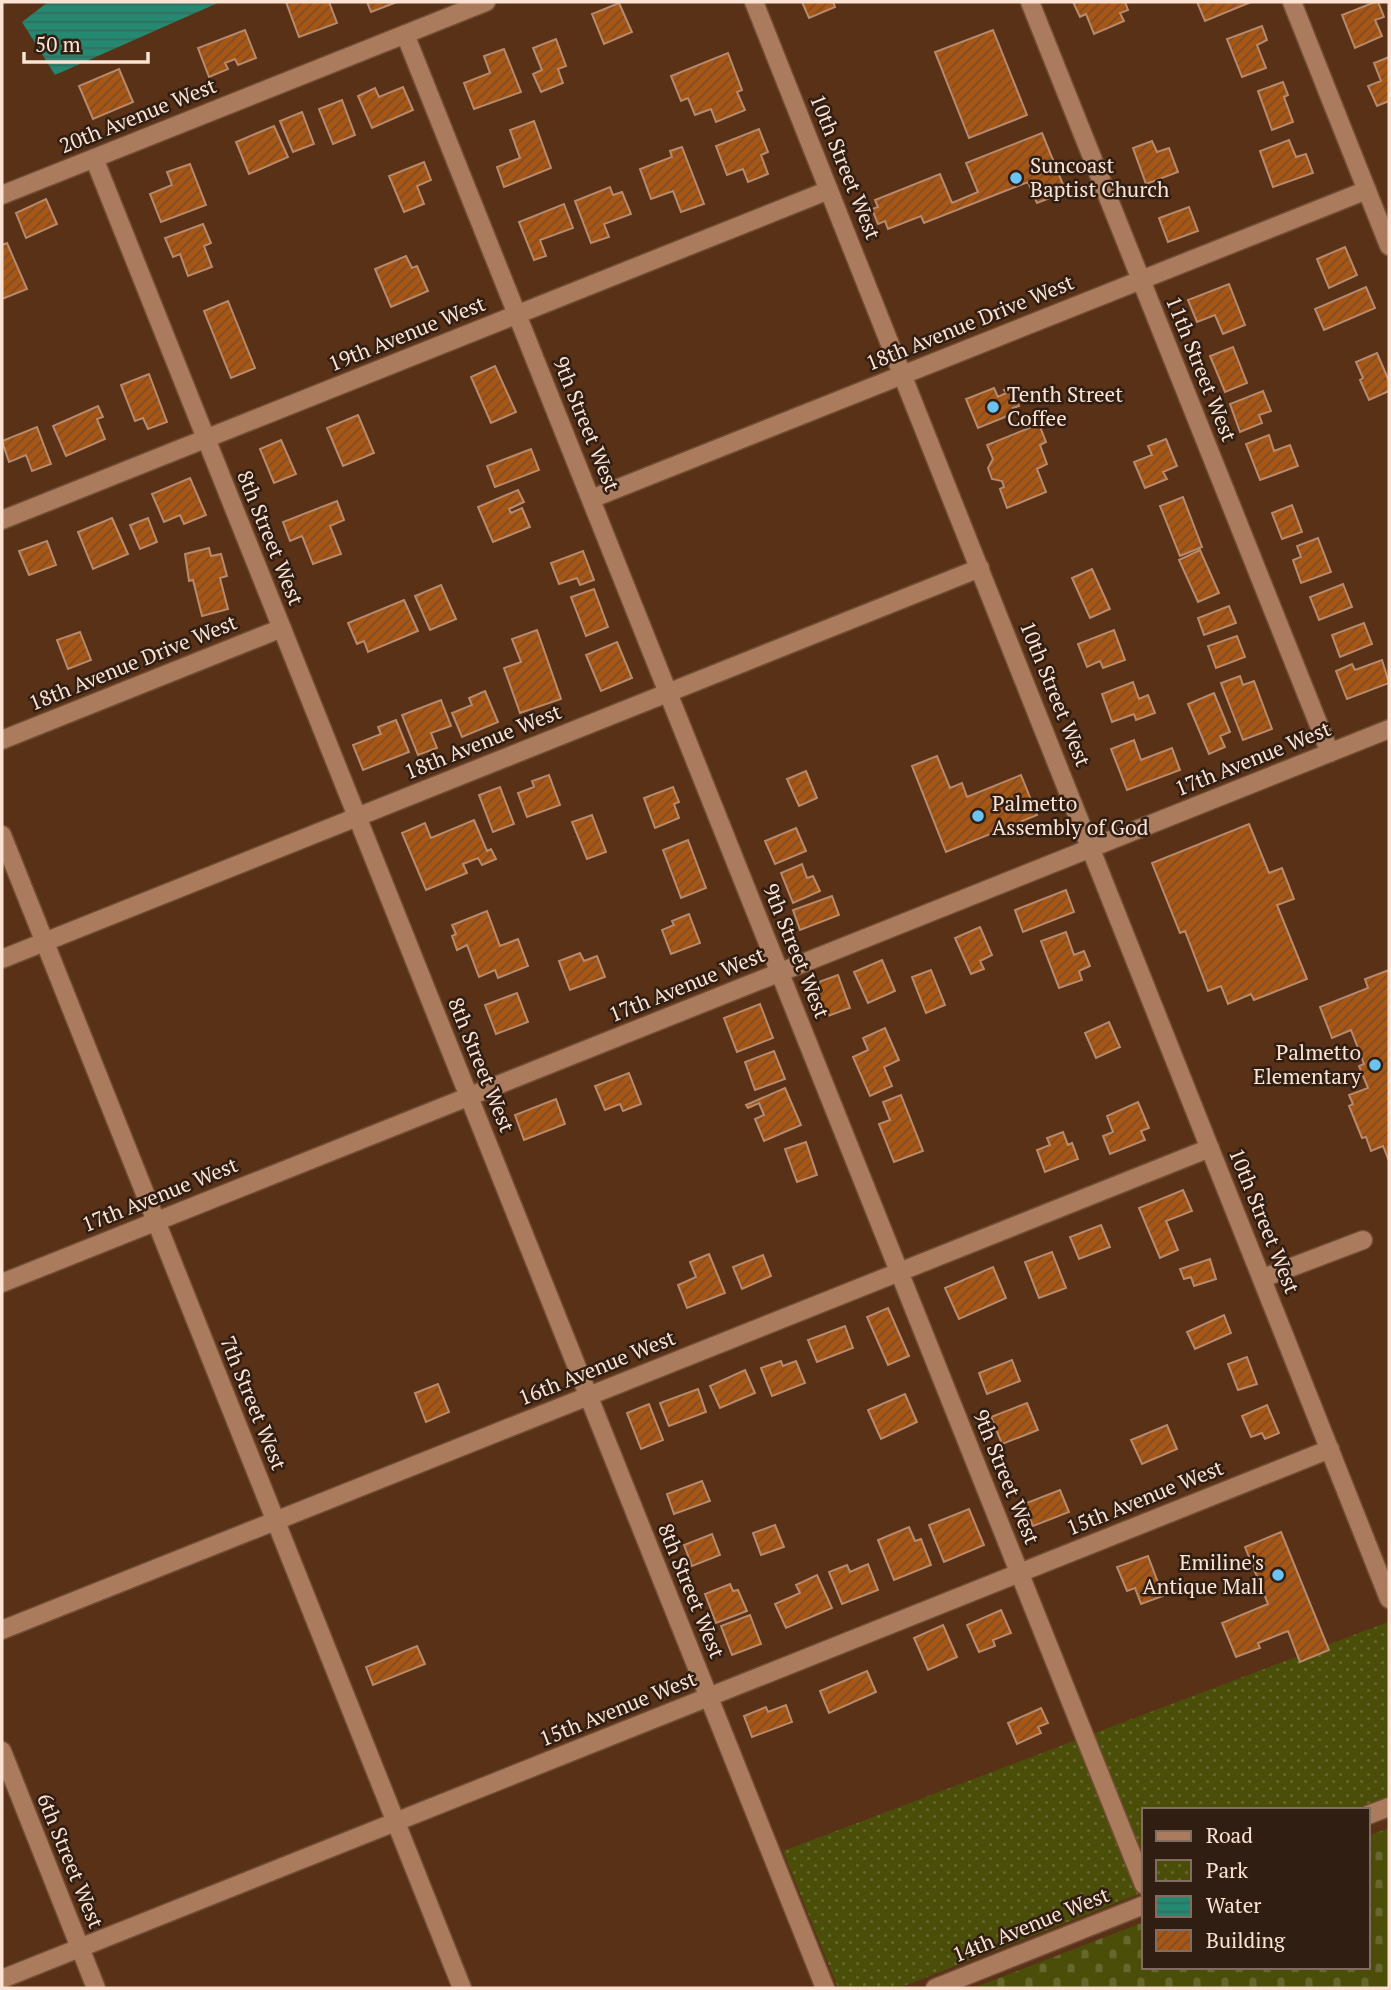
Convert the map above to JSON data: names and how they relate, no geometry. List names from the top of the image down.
{
  "streets": {
    "street": [
      "20th Avenue West",
      "10th Street West",
      "18th Avenue Drive West",
      "19th Avenue West",
      "11th Street West",
      "9th Street West",
      "8th Street West",
      "18th Avenue West",
      "17th Avenue West",
      "16th Avenue West",
      "7th Street West",
      "15th Avenue West",
      "6th Street West",
      "14th Avenue West"
    ]
  },
  "crossings": [
    ["20th Avenue West", "9th Street West"],
    ["20th Avenue West", "8th Street West"],
    ["10th Street West", "18th Avenue Drive West"],
    ["10th Street West", "19th Avenue West"],
    ["10th Street West", "18th Avenue West"],
    ["10th Street West", "17th Avenue West"],
    ["10th Street West", "16th Avenue West"],
    ["10th Street West", "15th Avenue West"],
    ["18th Avenue Drive West", "11th Street West"],
    ["18th Avenue Drive West", "9th Street West"],
    ["18th Avenue Drive West", "8th Street West"],
    ["19th Avenue West", "9th Street West"],
    ["19th Avenue West", "8th Street West"],
    ["11th Street West", "17th Avenue West"],
    ["9th Street West", "18th Avenue West"],
    ["9th Street West", "17th Avenue West"],
    ["9th Street West", "16th Avenue West"],
    ["9th Street West", "15th Avenue West"],
    ["8th Street West", "18th Avenue West"],
    ["8th Street West", "17th Avenue West"],
    ["8th Street West", "16th Avenue West"],
    ["8th Street West", "15th Avenue West"],
    ["18th Avenue West", "7th Street West"],
    ["17th Avenue West", "7th Street West"],
    ["16th Avenue West", "7th Street West"],
    ["7th Street West", "15th Avenue West"],
    ["15th Avenue West", "6th Street West"]
  ],
  "places": [
    "Suncoast Baptist Church",
    "Tenth Street Coffee",
    "Palmetto Assembly of God",
    "Palmetto Elementary",
    "Emiline's Antique Mall"
  ],
  "legend": [
    "Road",
    "Park",
    "Water",
    "Building"
  ],
  "scale_bar": "50 m"
}
